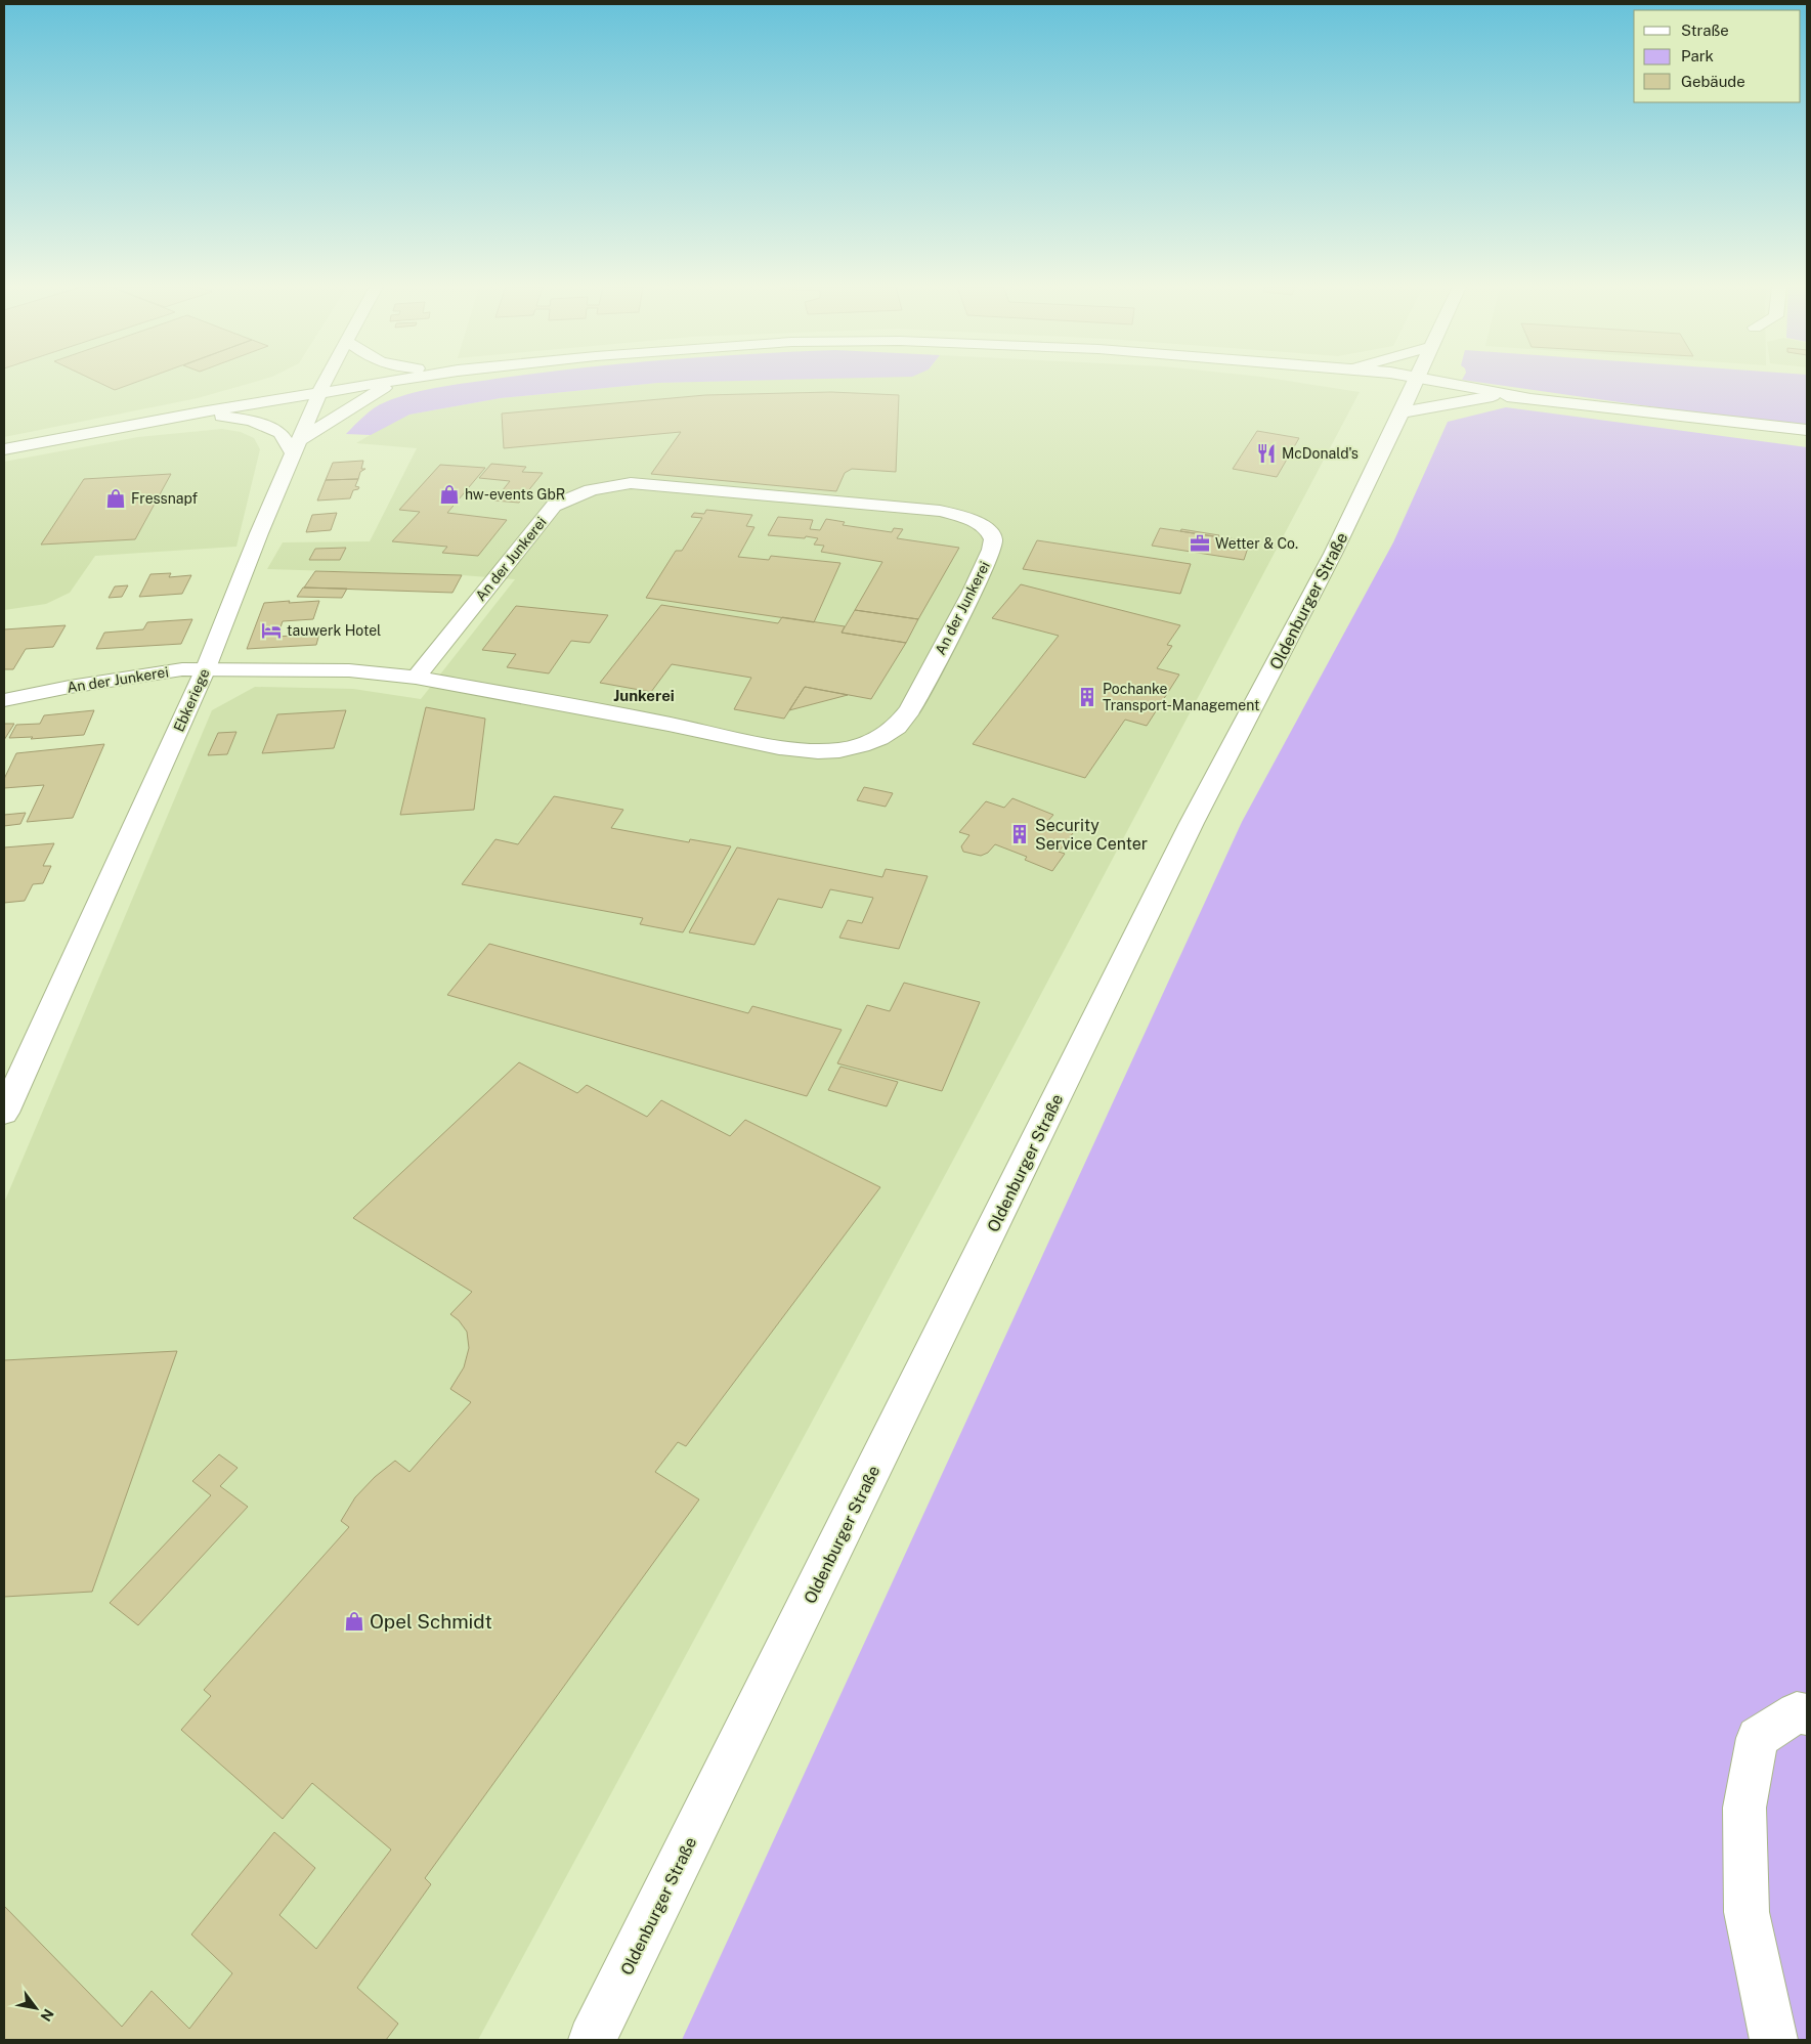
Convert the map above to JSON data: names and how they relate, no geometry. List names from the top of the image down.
{
  "streets": {
    "main road": ["An der Junkerei", "Oldenburger Straße", "Ebkeriege"]
  },
  "crossings": [
    ["An der Junkerei", "Ebkeriege"]
  ],
  "districts": ["Junkerei"],
  "places": {
    "restaurant": ["McDonald's"],
    "shop": ["hw-events GbR", "Fressnapf", "Opel Schmidt"],
    "office": ["Wetter & Co."],
    "hotel": ["tauwerk Hotel"],
    "building": ["Pochanke Transport-Management", "Security Service Center"]
  },
  "legend": ["Straße", "Park", "Gebäude"],
  "north": "bottom right"
}
